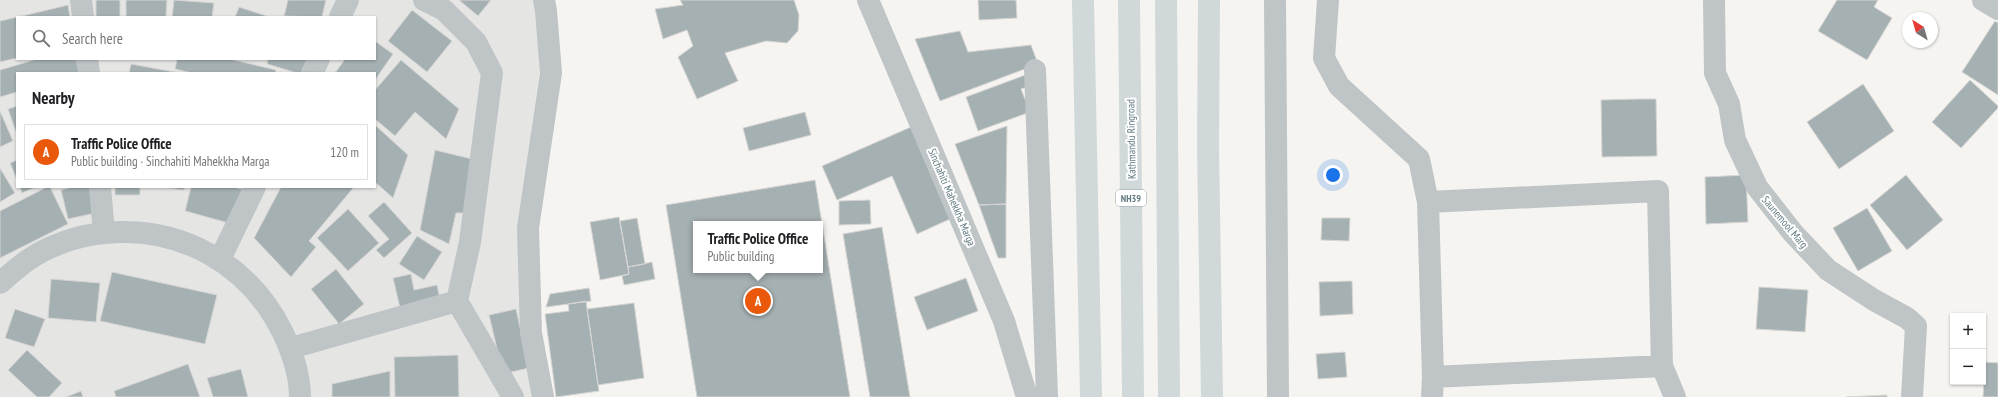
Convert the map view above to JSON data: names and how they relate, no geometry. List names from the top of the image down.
{
  "streets": {
    "main road": ["Kathmandu Ringroad", "NH39"],
    "street": ["Sinchahiti Mahekkha Marga", "Saunemool Marg"]
  },
  "north": "top left",
  "page": {
    "search": "Search here",
    "heading": "Nearby",
    "list": [
      {
        "mark": "A",
        "name": "Traffic Police Office",
        "note": "Public building · Sinchahiti Mahekkha Marga",
        "value": "120 m"
      }
    ],
    "popup": ["Traffic Police Office", "Public building"],
    "pins": "A",
    "map_buttons": ["+", "−"]
  }
}
